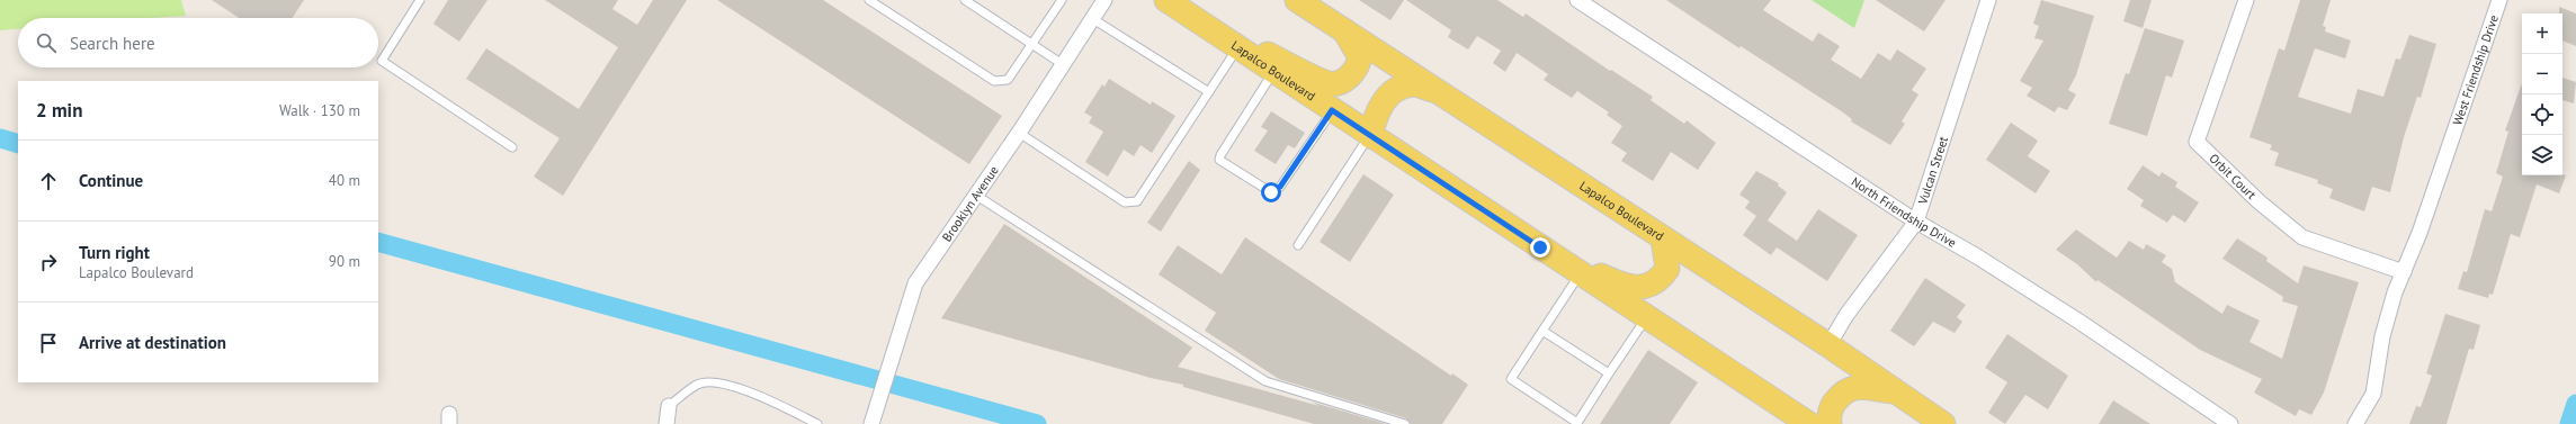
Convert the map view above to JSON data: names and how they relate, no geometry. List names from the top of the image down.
{
  "streets": {
    "main road": ["Lapalco Boulevard"],
    "street": [
      "West Friendship Drive",
      "Vulcan Street",
      "Orbit Court",
      "Brooklyn Avenue",
      "North Friendship Drive"
    ]
  },
  "crossings": [
    ["West Friendship Drive", "Orbit Court"],
    ["Lapalco Boulevard", "Vulcan Street"],
    ["Vulcan Street", "North Friendship Drive"]
  ],
  "page": {
    "map_buttons": ["+", "−"],
    "search": "Search here",
    "heading": ["2 min", "Walk · 130 m"],
    "list": [
      ["Continue", "40 m"],
      ["Turn right", "Lapalco Boulevard", "90 m"],
      "Arrive at destination"
    ]
  }
}
